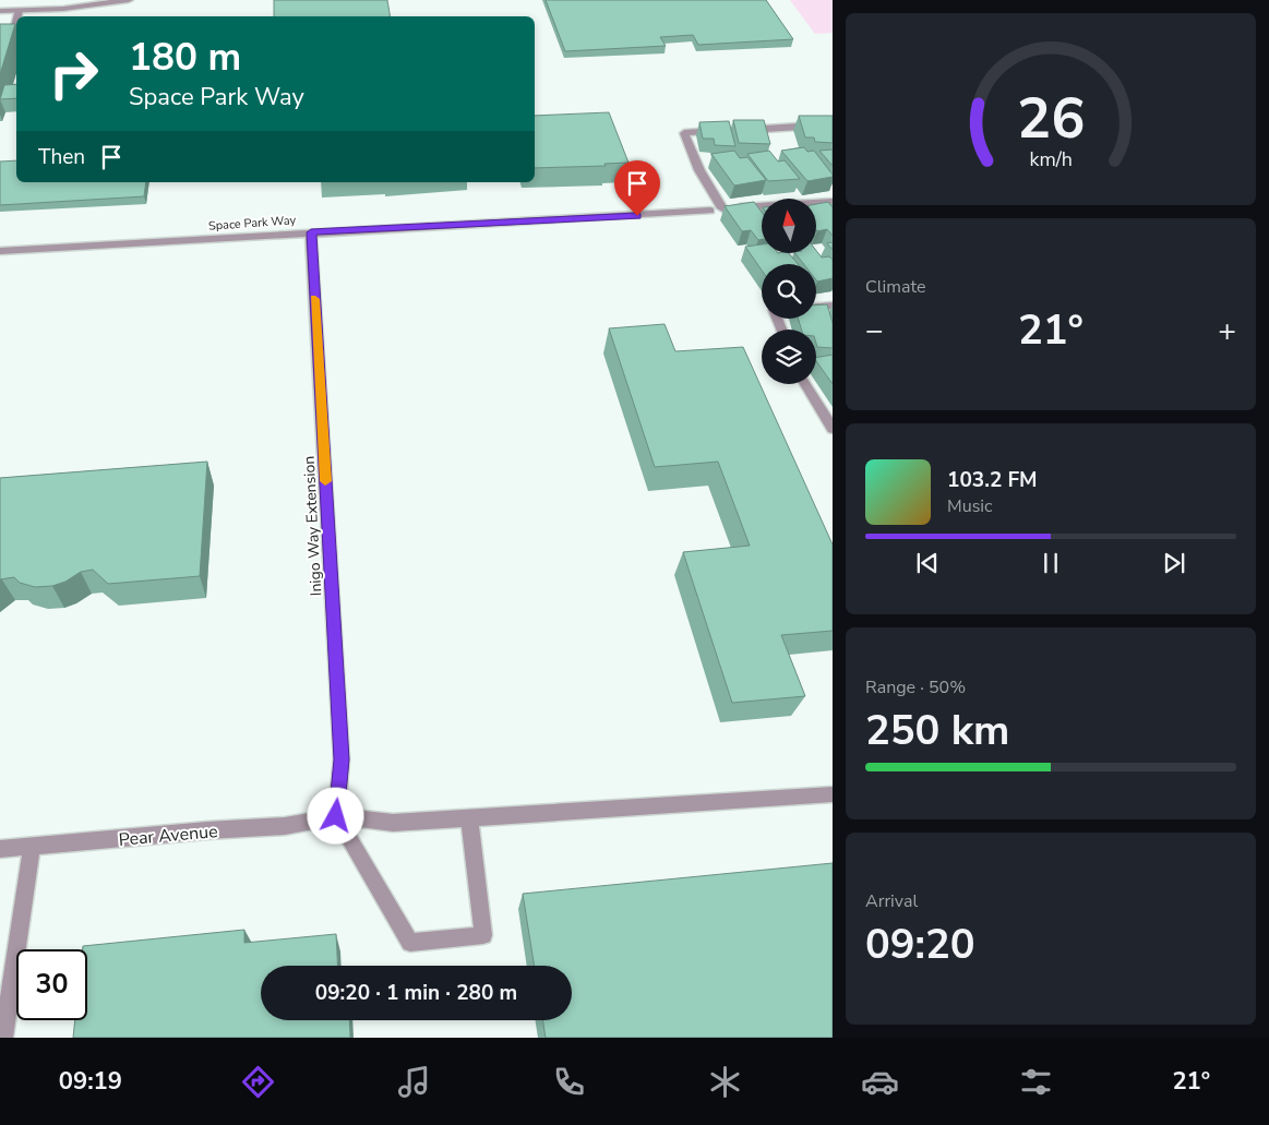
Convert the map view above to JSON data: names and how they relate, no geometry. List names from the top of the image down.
{
  "streets": {
    "street": ["Space Park Way", "Inigo Way Extension", "Pear Avenue"]
  },
  "crossings": [
    ["Space Park Way", "Inigo Way Extension"],
    ["Inigo Way Extension", "Pear Avenue"]
  ],
  "north": "top",
  "page": {
    "turn": ["180 m", "Space Park Way"],
    "then": "Then",
    "tile": [
      "Climate",
      ["Range · 50%", "250 km"],
      ["Arrival", "09:20"]
    ],
    "heat": ["−", "21°", "+"],
    "song": ["103.2 FM", "Music"],
    "limit": "30",
    "trip": "09:20 · 1 min · 280 m",
    "tabs": ["09:19", "21°"],
    "gauge": ["26", "km/h"]
  }
}
